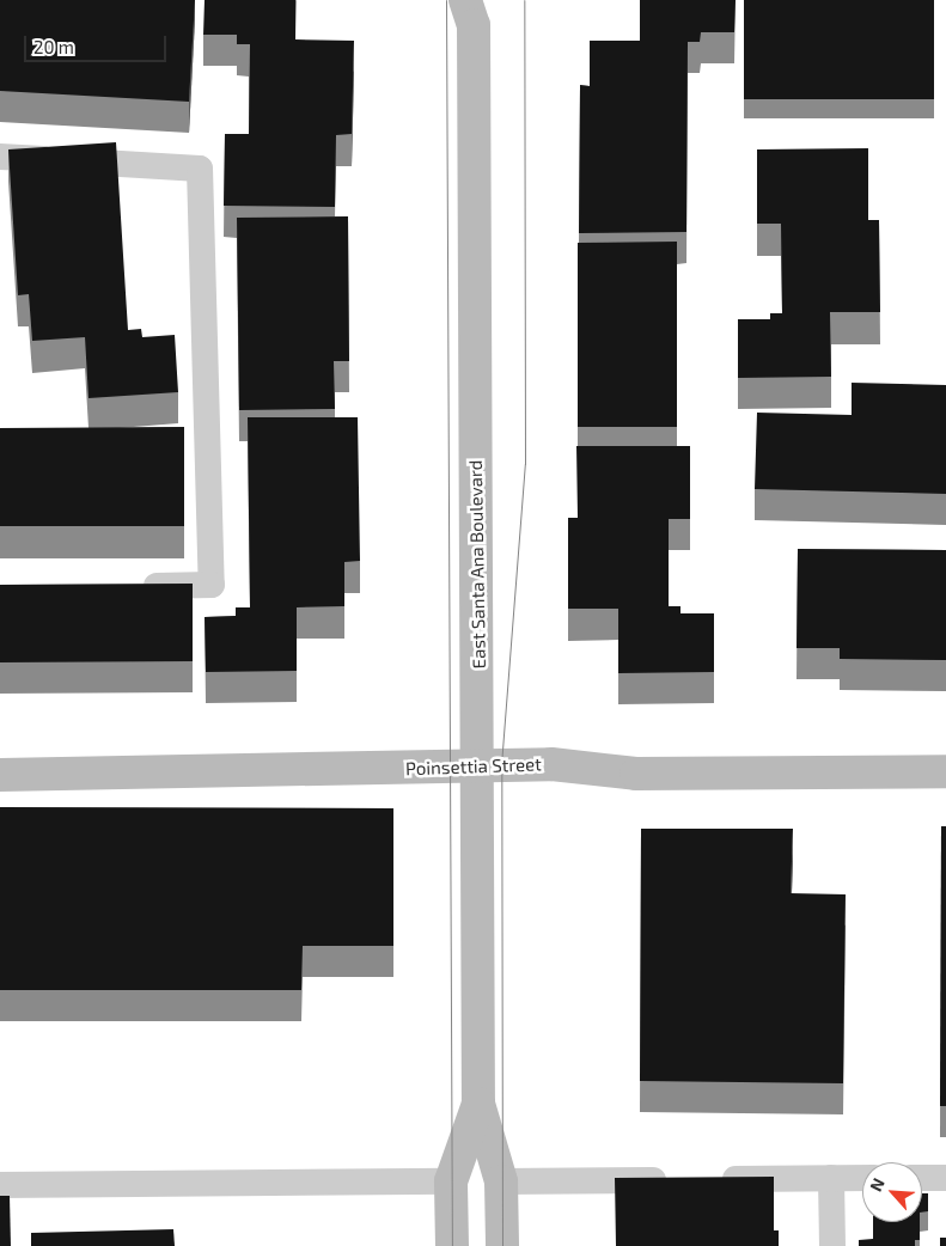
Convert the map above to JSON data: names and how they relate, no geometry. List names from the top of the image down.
{
  "streets": {
    "main road": ["East Santa Ana Boulevard", "Poinsettia Street"]
  },
  "crossings": [
    ["East Santa Ana Boulevard", "Poinsettia Street"]
  ],
  "scale_bar": "20 m",
  "north": "top left"
}
